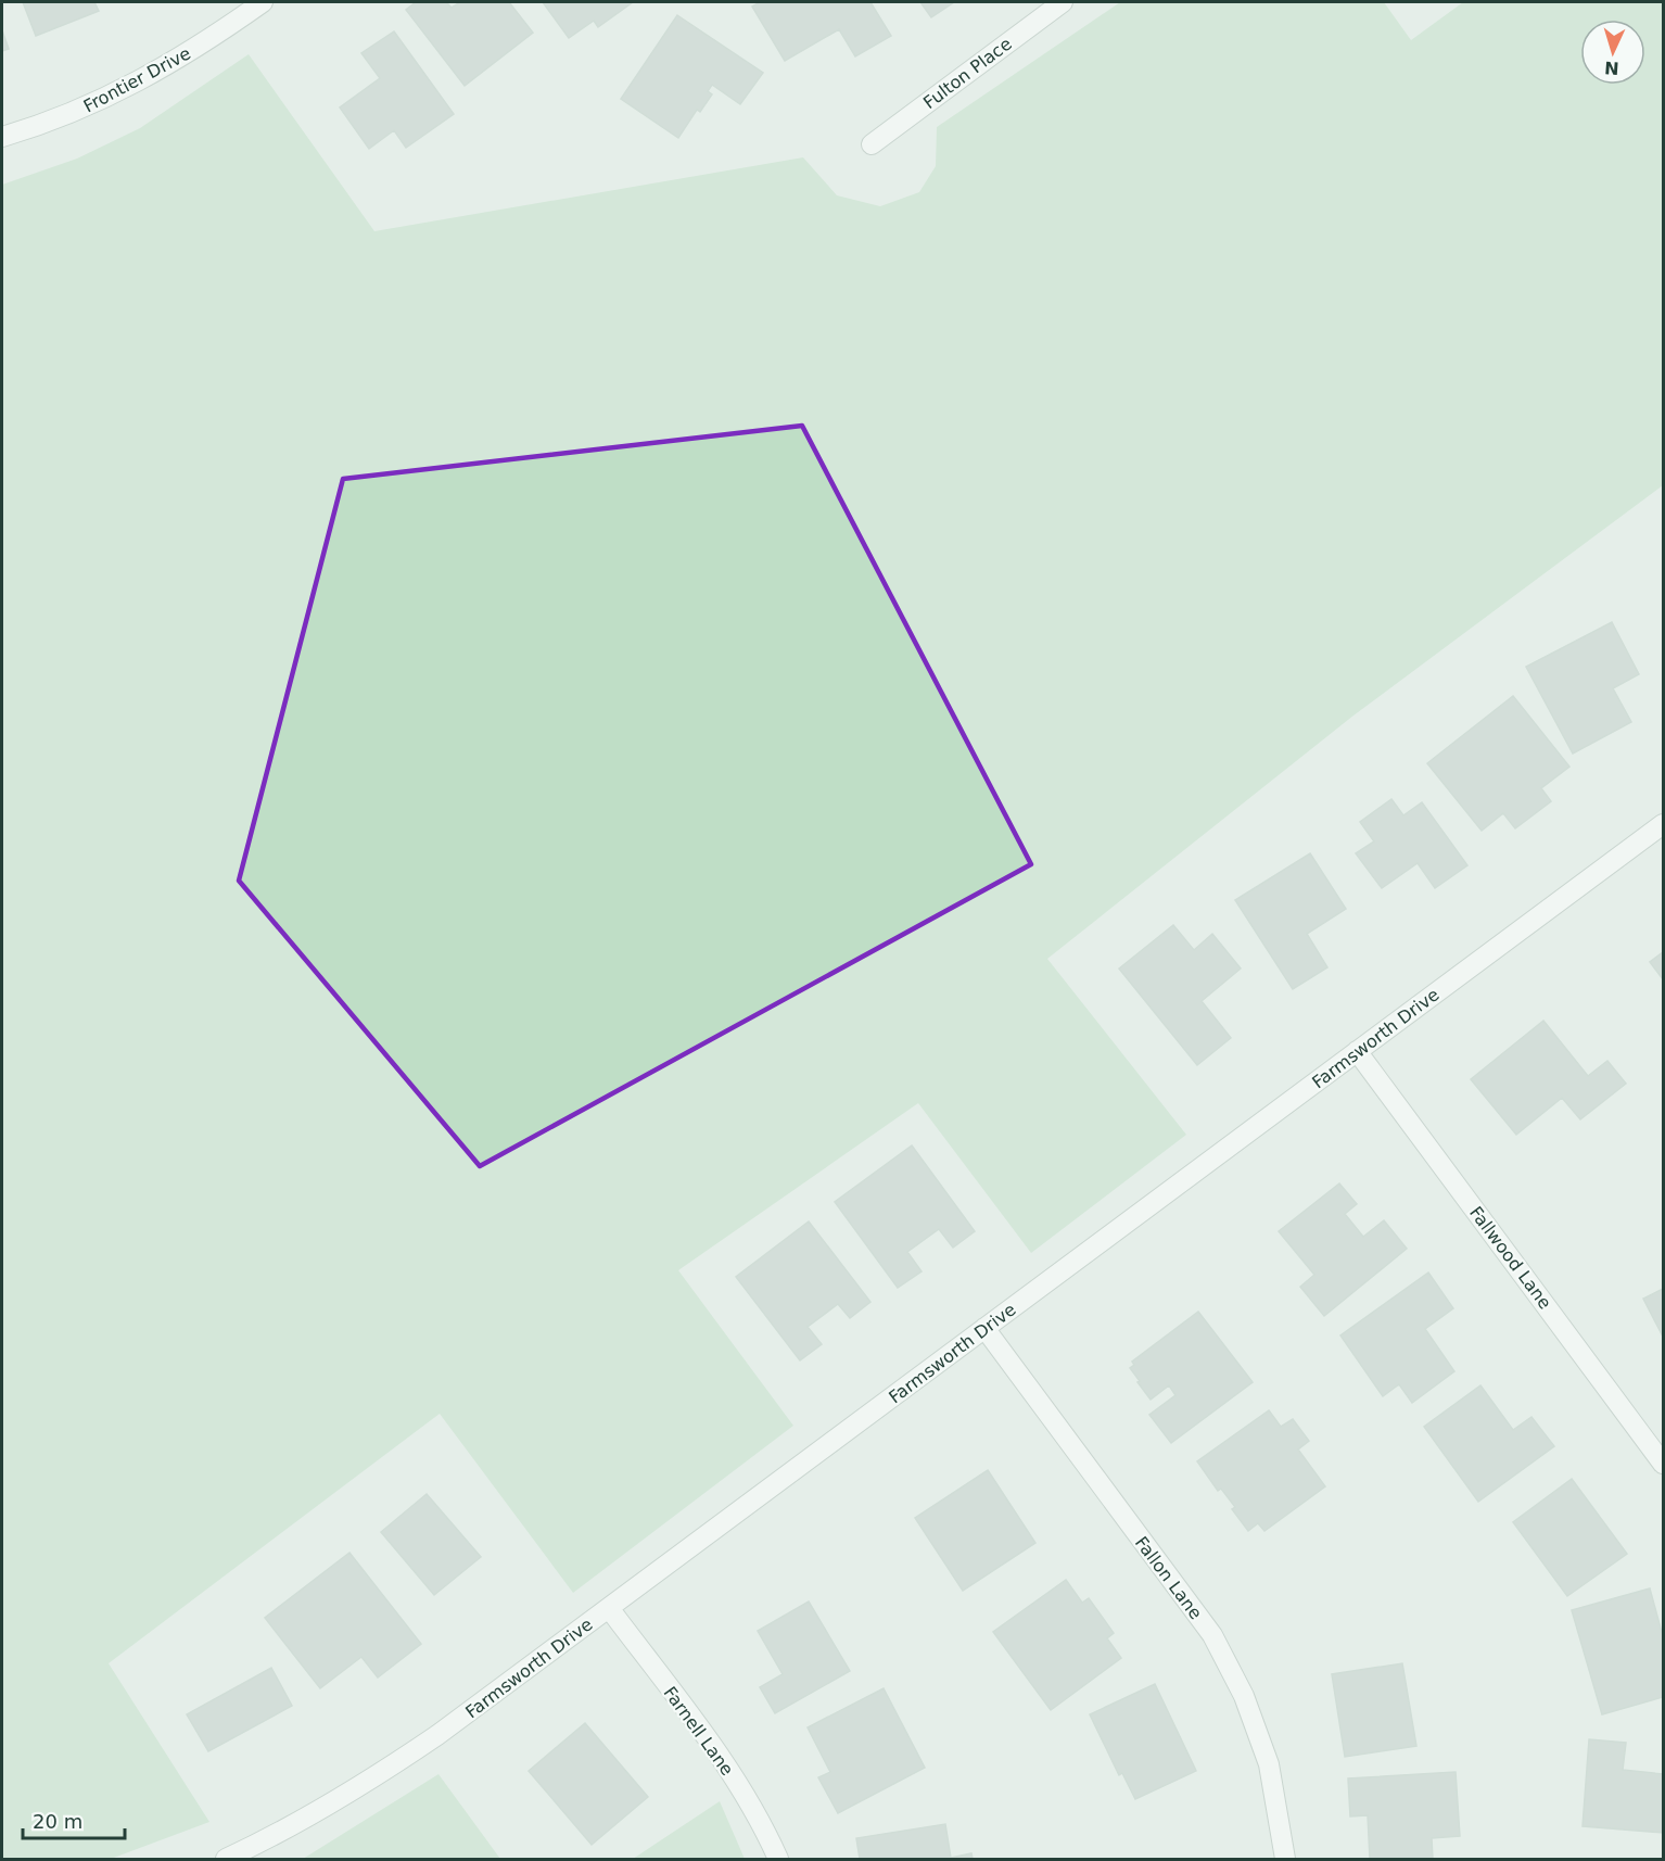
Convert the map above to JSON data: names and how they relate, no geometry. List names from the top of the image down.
{
  "streets": {
    "street": [
      "Fulton Place",
      "Frontier Drive",
      "Farmsworth Drive",
      "Fallwood Lane",
      "Fallon Lane",
      "Farnell Lane"
    ]
  },
  "crossings": [
    ["Farmsworth Drive", "Fallwood Lane"],
    ["Farmsworth Drive", "Fallon Lane"],
    ["Farmsworth Drive", "Farnell Lane"]
  ],
  "scale_bar": "20 m",
  "north": "bottom"
}
